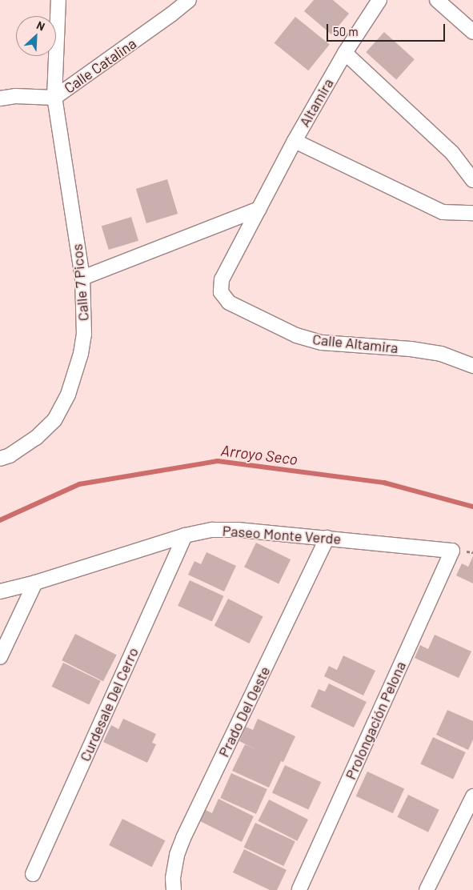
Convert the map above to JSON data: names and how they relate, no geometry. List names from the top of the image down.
{
  "streets": {
    "street": [
      "Calle Catalina",
      "Altamira",
      "Calle 7 Picos",
      "Calle Altamira",
      "Paseo Monte Verde",
      "Curdesale Del Cerro",
      "Prado Del Oeste",
      "Prolongación Pelona"
    ]
  },
  "crossings": [
    ["Calle Catalina", "Calle 7 Picos"],
    ["Altamira", "Calle Altamira"],
    ["Paseo Monte Verde", "Curdesale Del Cerro"],
    ["Paseo Monte Verde", "Prado Del Oeste"],
    ["Paseo Monte Verde", "Prolongación Pelona"]
  ],
  "water": ["Arroyo Seco"],
  "scale_bar": "50 m",
  "north": "top right"
}
